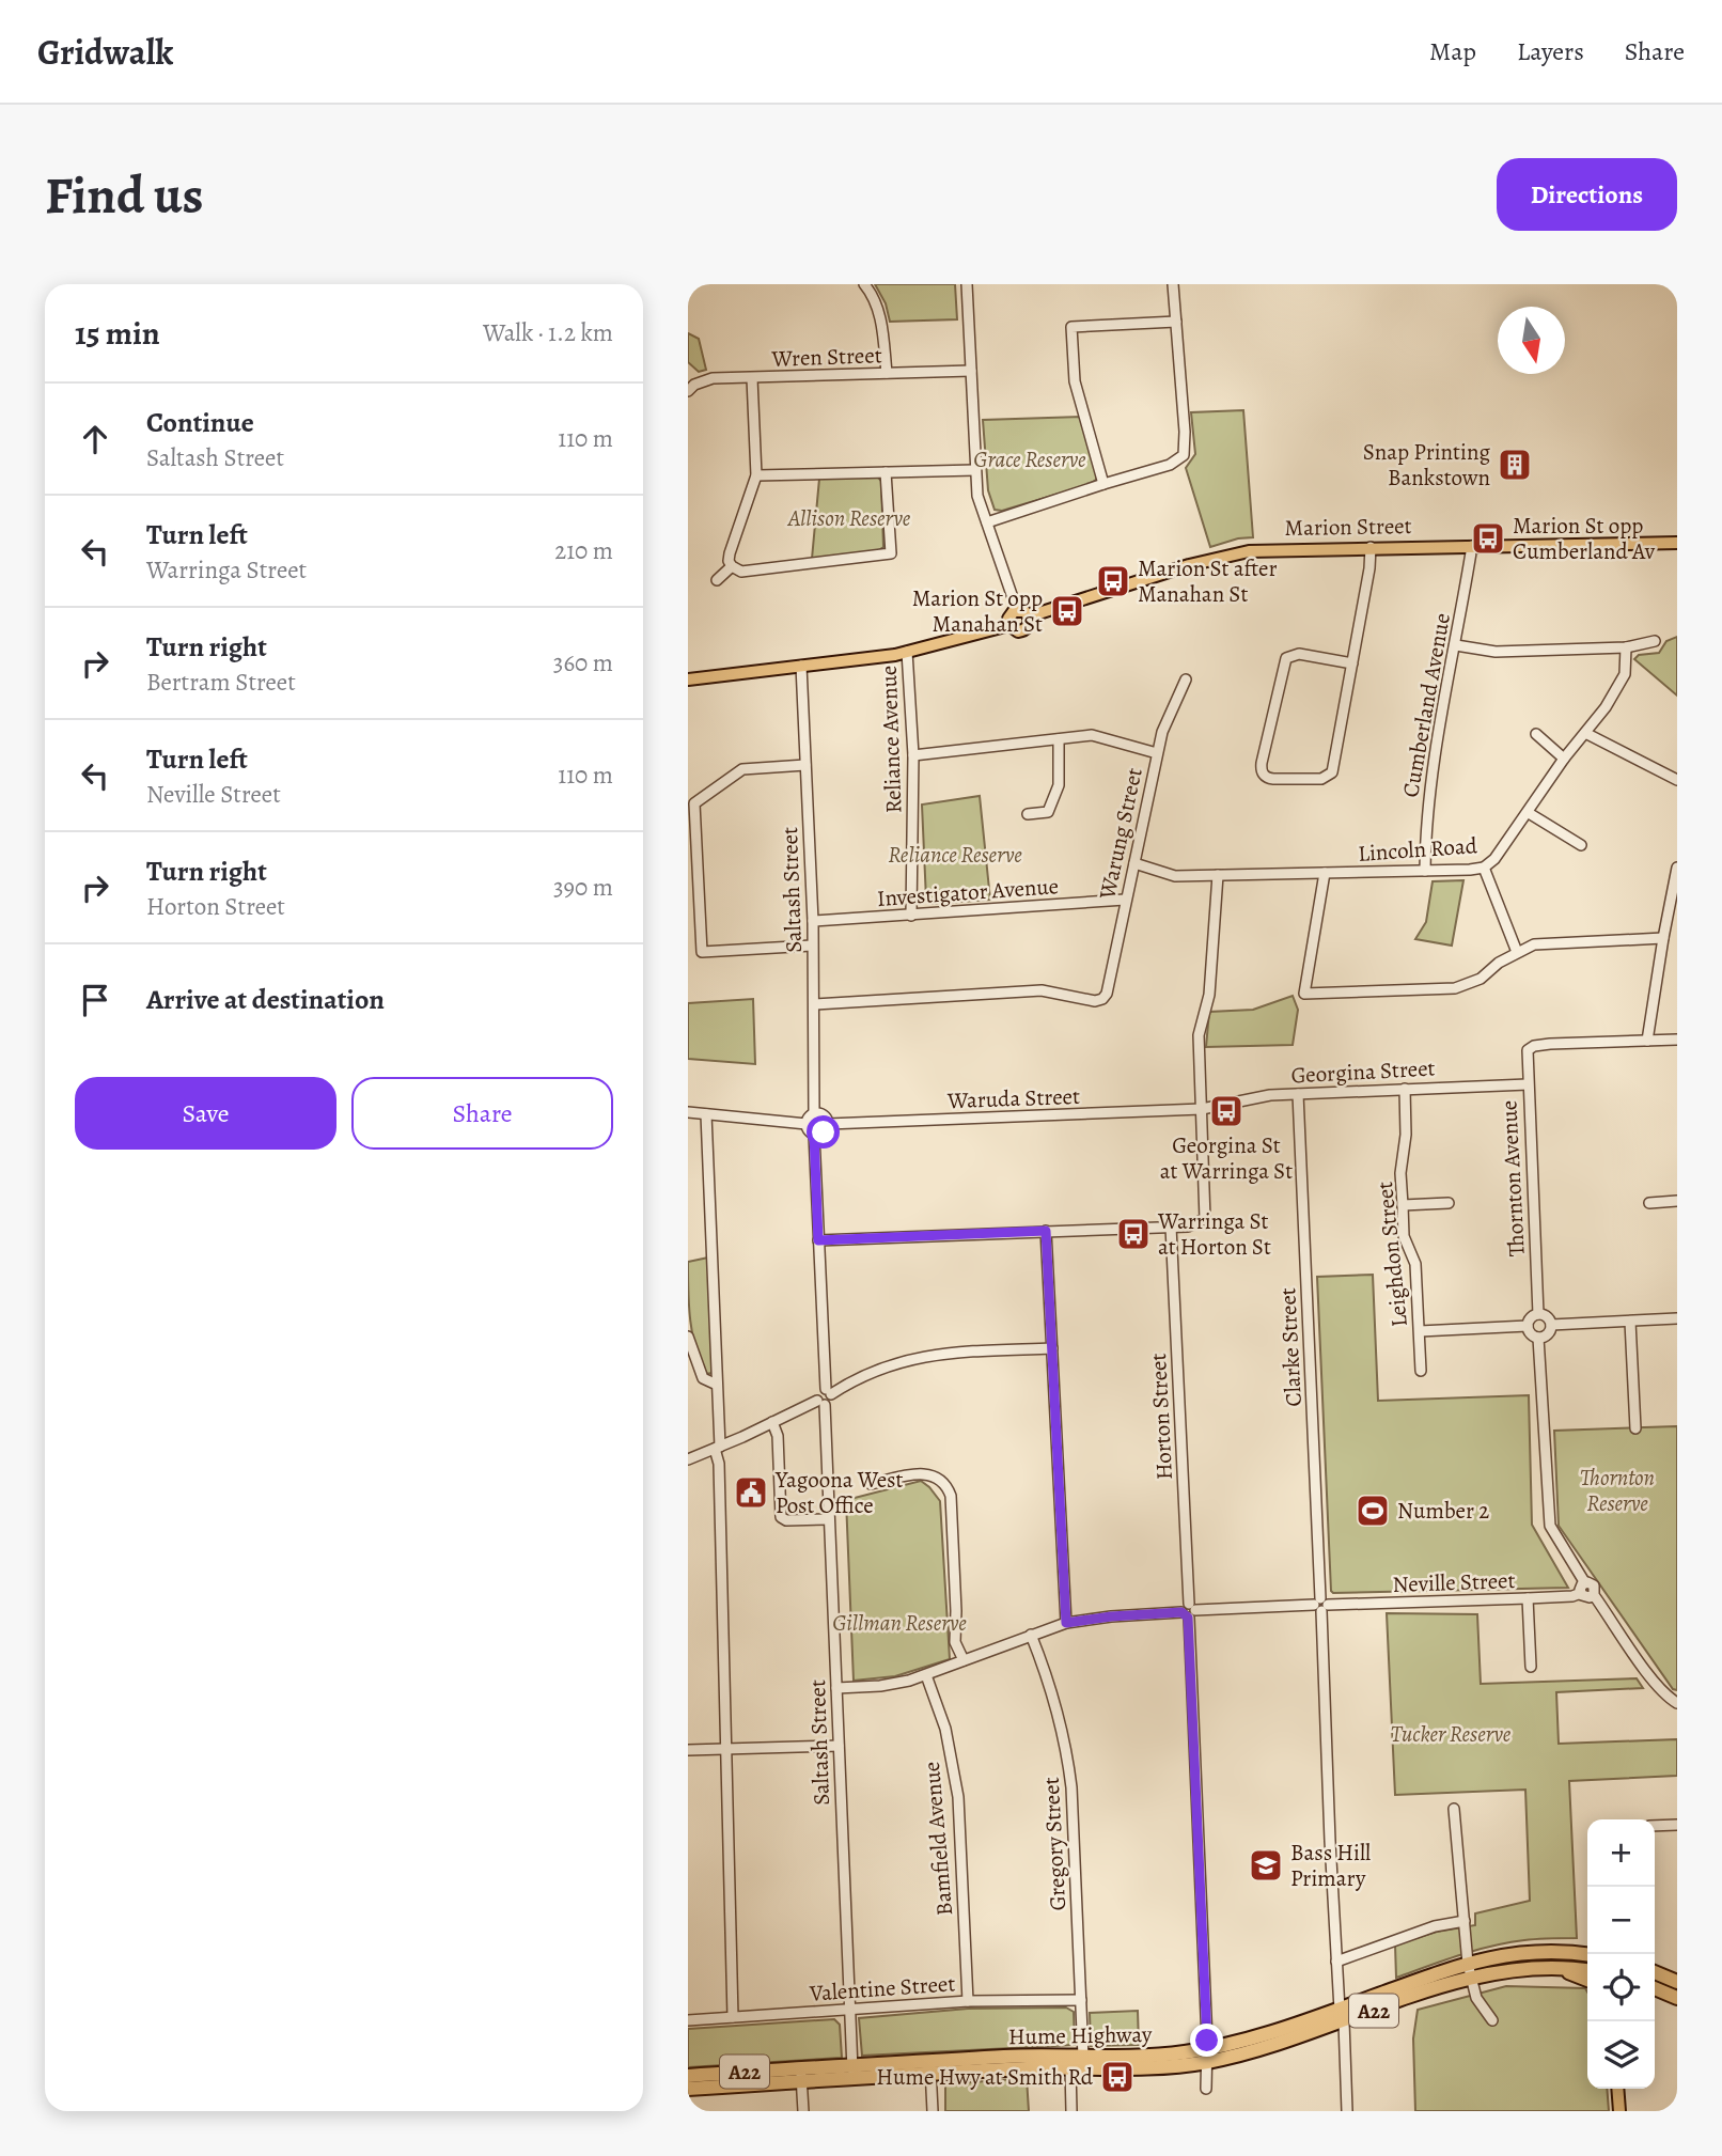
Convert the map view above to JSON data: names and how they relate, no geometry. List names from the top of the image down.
{
  "streets": {
    "highway": ["A22", "Hume Highway"],
    "main road": ["Marion Street"],
    "street": [
      "Wren Street",
      "Cumberland Avenue",
      "Reliance Avenue",
      "Warung Street",
      "Lincoln Road",
      "Saltash Street",
      "Investigator Avenue",
      "Georgina Street",
      "Waruda Street",
      "Thornton Avenue",
      "Leighdon Street",
      "Clarke Street",
      "Horton Street",
      "Neville Street",
      "Bamfield Avenue",
      "Gregory Street",
      "Valentine Street"
    ]
  },
  "crossings": [
    ["Marion Street", "Cumberland Avenue"],
    ["Cumberland Avenue", "Lincoln Road"],
    ["Reliance Avenue", "Investigator Avenue"],
    ["Warung Street", "Lincoln Road"],
    ["Warung Street", "Saltash Street"],
    ["Warung Street", "Investigator Avenue"],
    ["Saltash Street", "Investigator Avenue"],
    ["Saltash Street", "Waruda Street"],
    ["Saltash Street", "Neville Street"],
    ["Saltash Street", "Valentine Street"],
    ["Saltash Street", "Hume Highway"],
    ["Georgina Street", "Waruda Street"],
    ["Georgina Street", "Thornton Avenue"],
    ["Georgina Street", "Leighdon Street"],
    ["Georgina Street", "Clarke Street"],
    ["Clarke Street", "Neville Street"],
    ["Clarke Street", "Hume Highway"],
    ["Horton Street", "Neville Street"],
    ["Horton Street", "Hume Highway"],
    ["Neville Street", "Bamfield Avenue"],
    ["Neville Street", "Gregory Street"],
    ["Bamfield Avenue", "Valentine Street"],
    ["Gregory Street", "Valentine Street"],
    ["Gregory Street", "Hume Highway"]
  ],
  "parks": [
    "Grace Reserve",
    "Allison Reserve",
    "Reliance Reserve",
    "Thornton Reserve",
    "Gillman Reserve",
    "Tucker Reserve"
  ],
  "places": {
    "building": ["Snap Printing Bankstown"],
    "bus stop": [
      "Marion St opp Cumberland Av",
      "Marion St after Manahan St",
      "Marion St opp Manahan St",
      "Georgina St at Warringa St",
      "Warringa St at Horton St",
      "Hume Hwy at Smith Rd"
    ],
    "public building": ["Yagoona West Post Office"],
    "sports": ["Number 2"],
    "school or university": ["Bass Hill Primary"]
  },
  "north": "bottom",
  "page": {
    "header": "Gridwalk",
    "nav": ["Map", "Layers", "Share"],
    "buttons": [
      "Directions",
      ["Save", "Share"]
    ],
    "title": "Find us",
    "heading": ["15 min", "Walk · 1.2 km"],
    "list": [
      ["Continue", "Saltash Street", "110 m"],
      ["Turn left", "Warringa Street", "210 m"],
      ["Turn right", "Bertram Street", "360 m"],
      ["Turn left", "Neville Street", "110 m"],
      ["Turn right", "Horton Street", "390 m"],
      "Arrive at destination"
    ],
    "map_buttons": ["+", "−"]
  }
}
